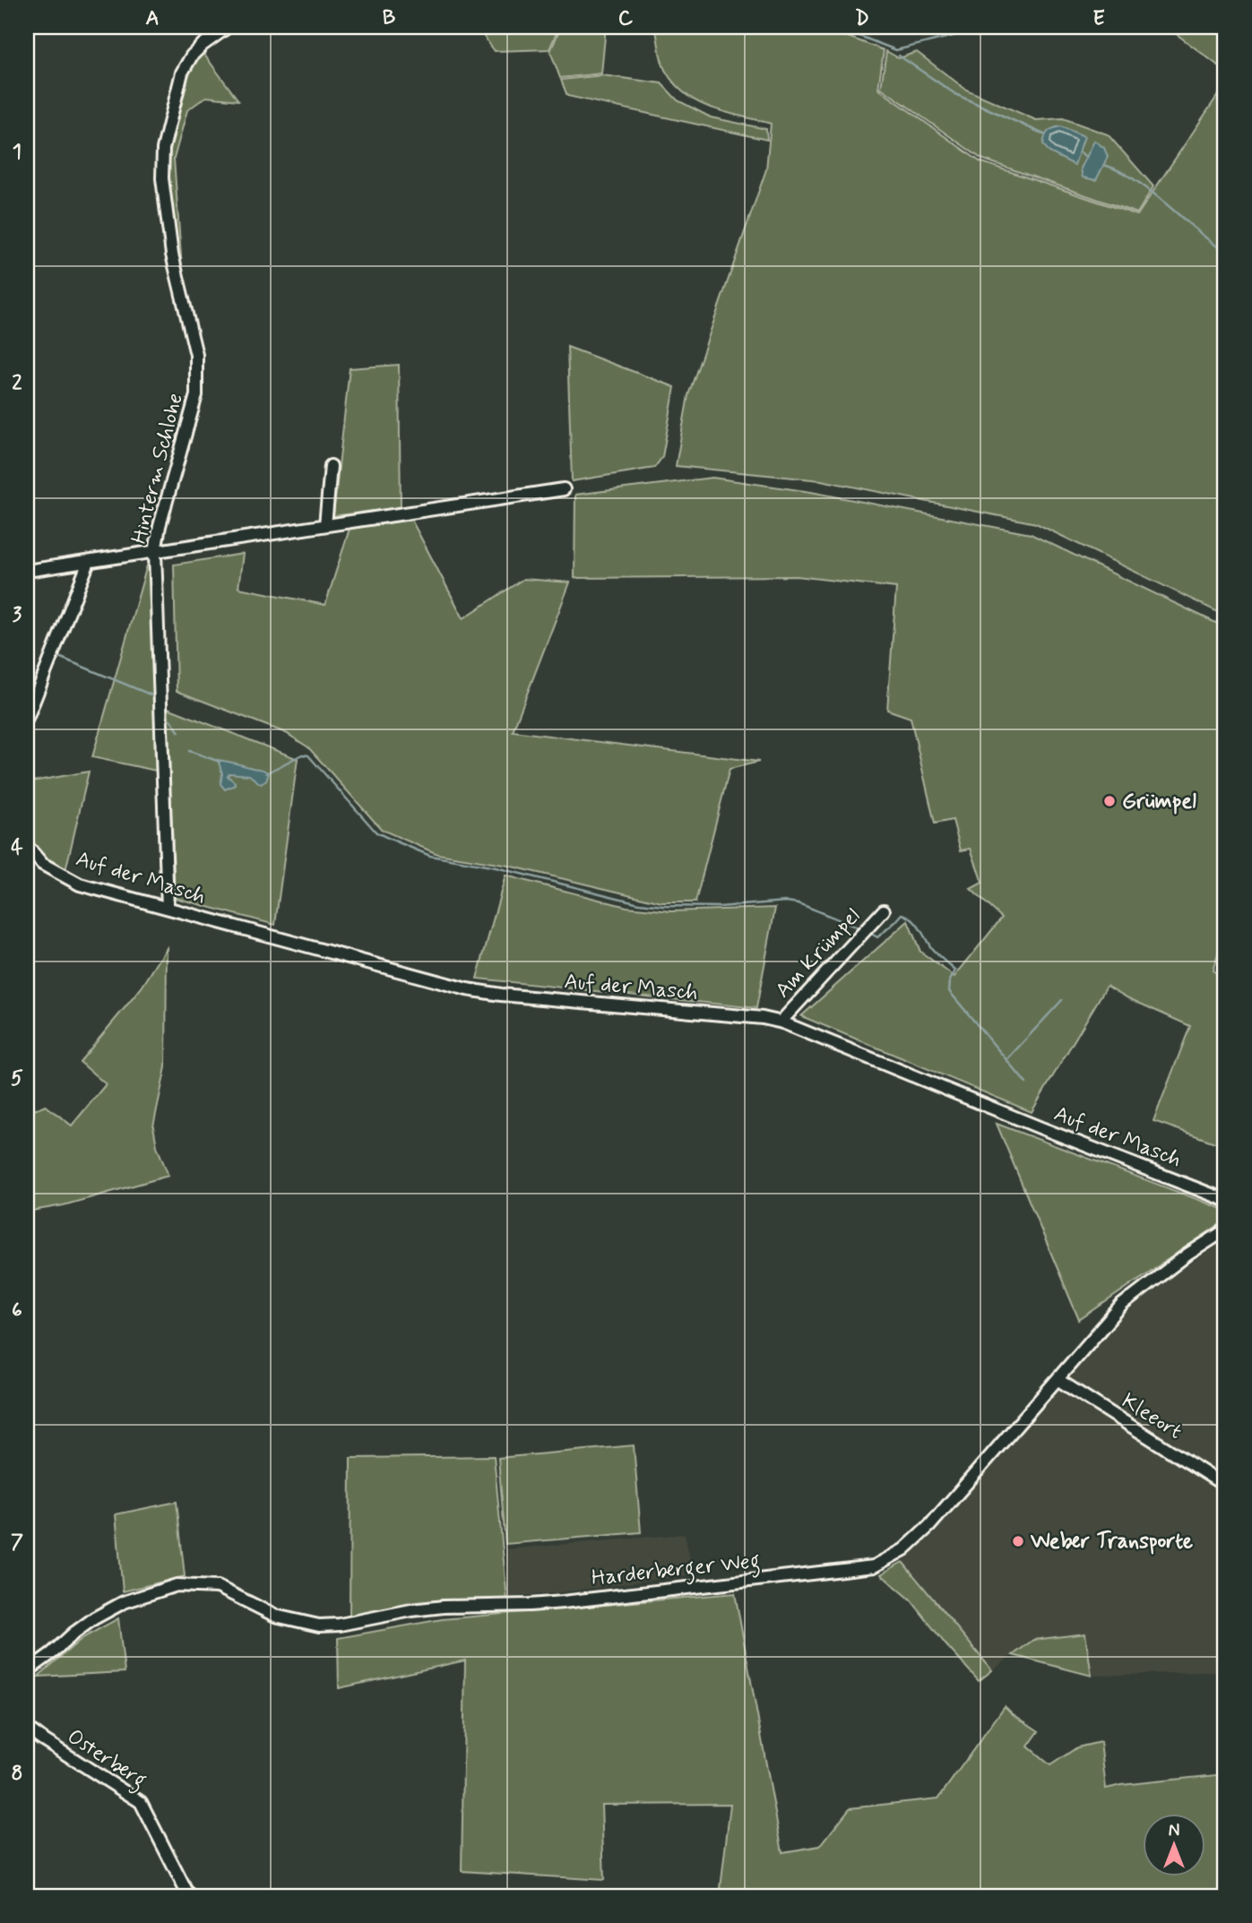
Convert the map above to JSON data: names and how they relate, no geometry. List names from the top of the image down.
{
  "streets": {
    "street": [
      "Hinterm Schlohe",
      "Auf der Masch",
      "Am Krümpel",
      "Kleeort",
      "Harderberger Weg",
      "Osterberg"
    ]
  },
  "crossings": [
    ["Hinterm Schlohe", "Auf der Masch"],
    ["Auf der Masch", "Am Krümpel"],
    ["Kleeort", "Harderberger Weg"]
  ],
  "places": ["Grümpel", "Weber Transporte"],
  "north": "top",
  "grid": {
    "columns": [
      "A",
      "B",
      "C",
      "D",
      "E"
    ],
    "rows": [
      "1",
      "2",
      "3",
      "4",
      "5",
      "6",
      "7",
      "8"
    ]
  }
}
